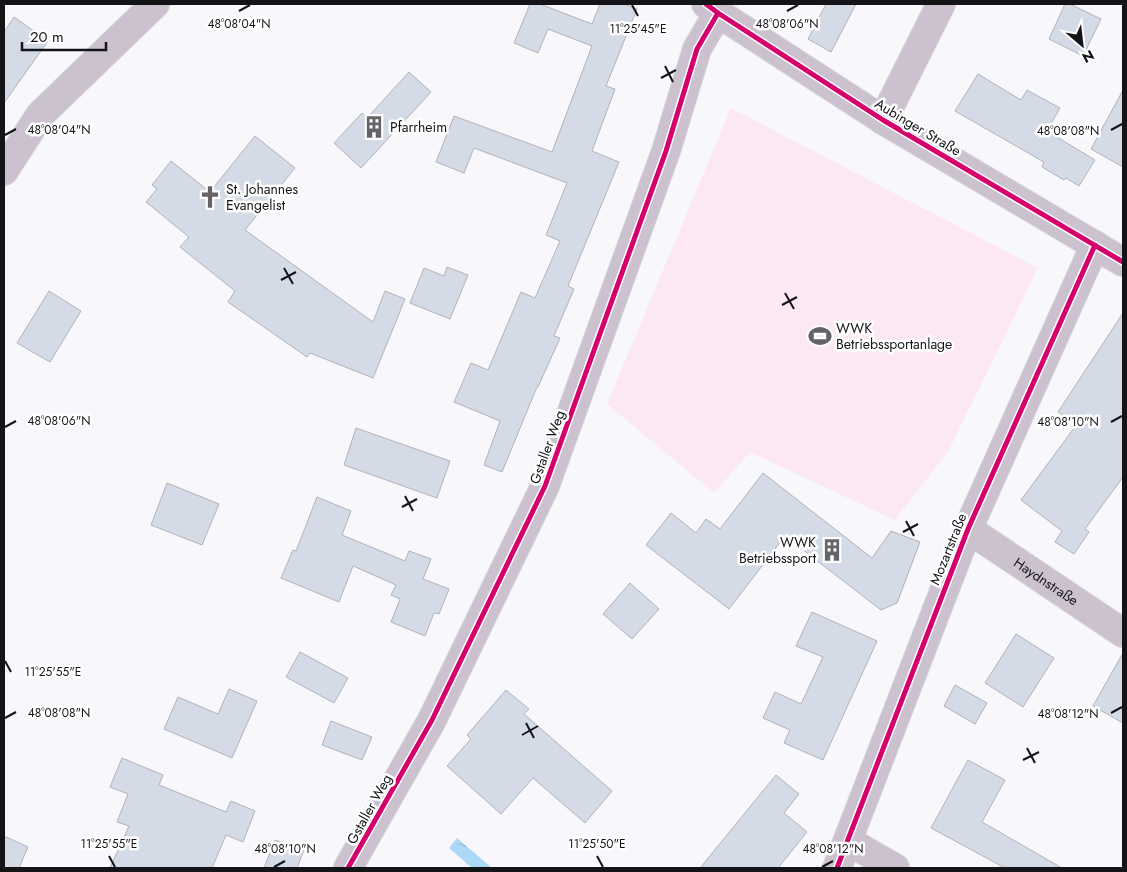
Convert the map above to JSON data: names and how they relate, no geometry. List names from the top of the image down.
{
  "streets": {
    "street": [
      "Aubinger Straße",
      "Gstaller Weg",
      "Mozartstraße",
      "Haydnstraße"
    ]
  },
  "crossings": [
    ["Aubinger Straße", "Gstaller Weg"],
    ["Aubinger Straße", "Mozartstraße"],
    ["Mozartstraße", "Haydnstraße"]
  ],
  "places": {
    "building": ["Pfarrheim", "WWK Betriebssport"],
    "church": ["St. Johannes Evangelist"],
    "sports": ["WWK Betriebssportanlage"]
  },
  "scale_bar": "20 m",
  "north": "bottom right",
  "coordinates": [
    "48°08'04\"N",
    "48°08'06\"N",
    "11°25'45\"E",
    "48°08'08\"N",
    "48°08'10\"N",
    "11°25'55\"E",
    "48°08'12\"N",
    "11°25'50\"E"
  ]
}
